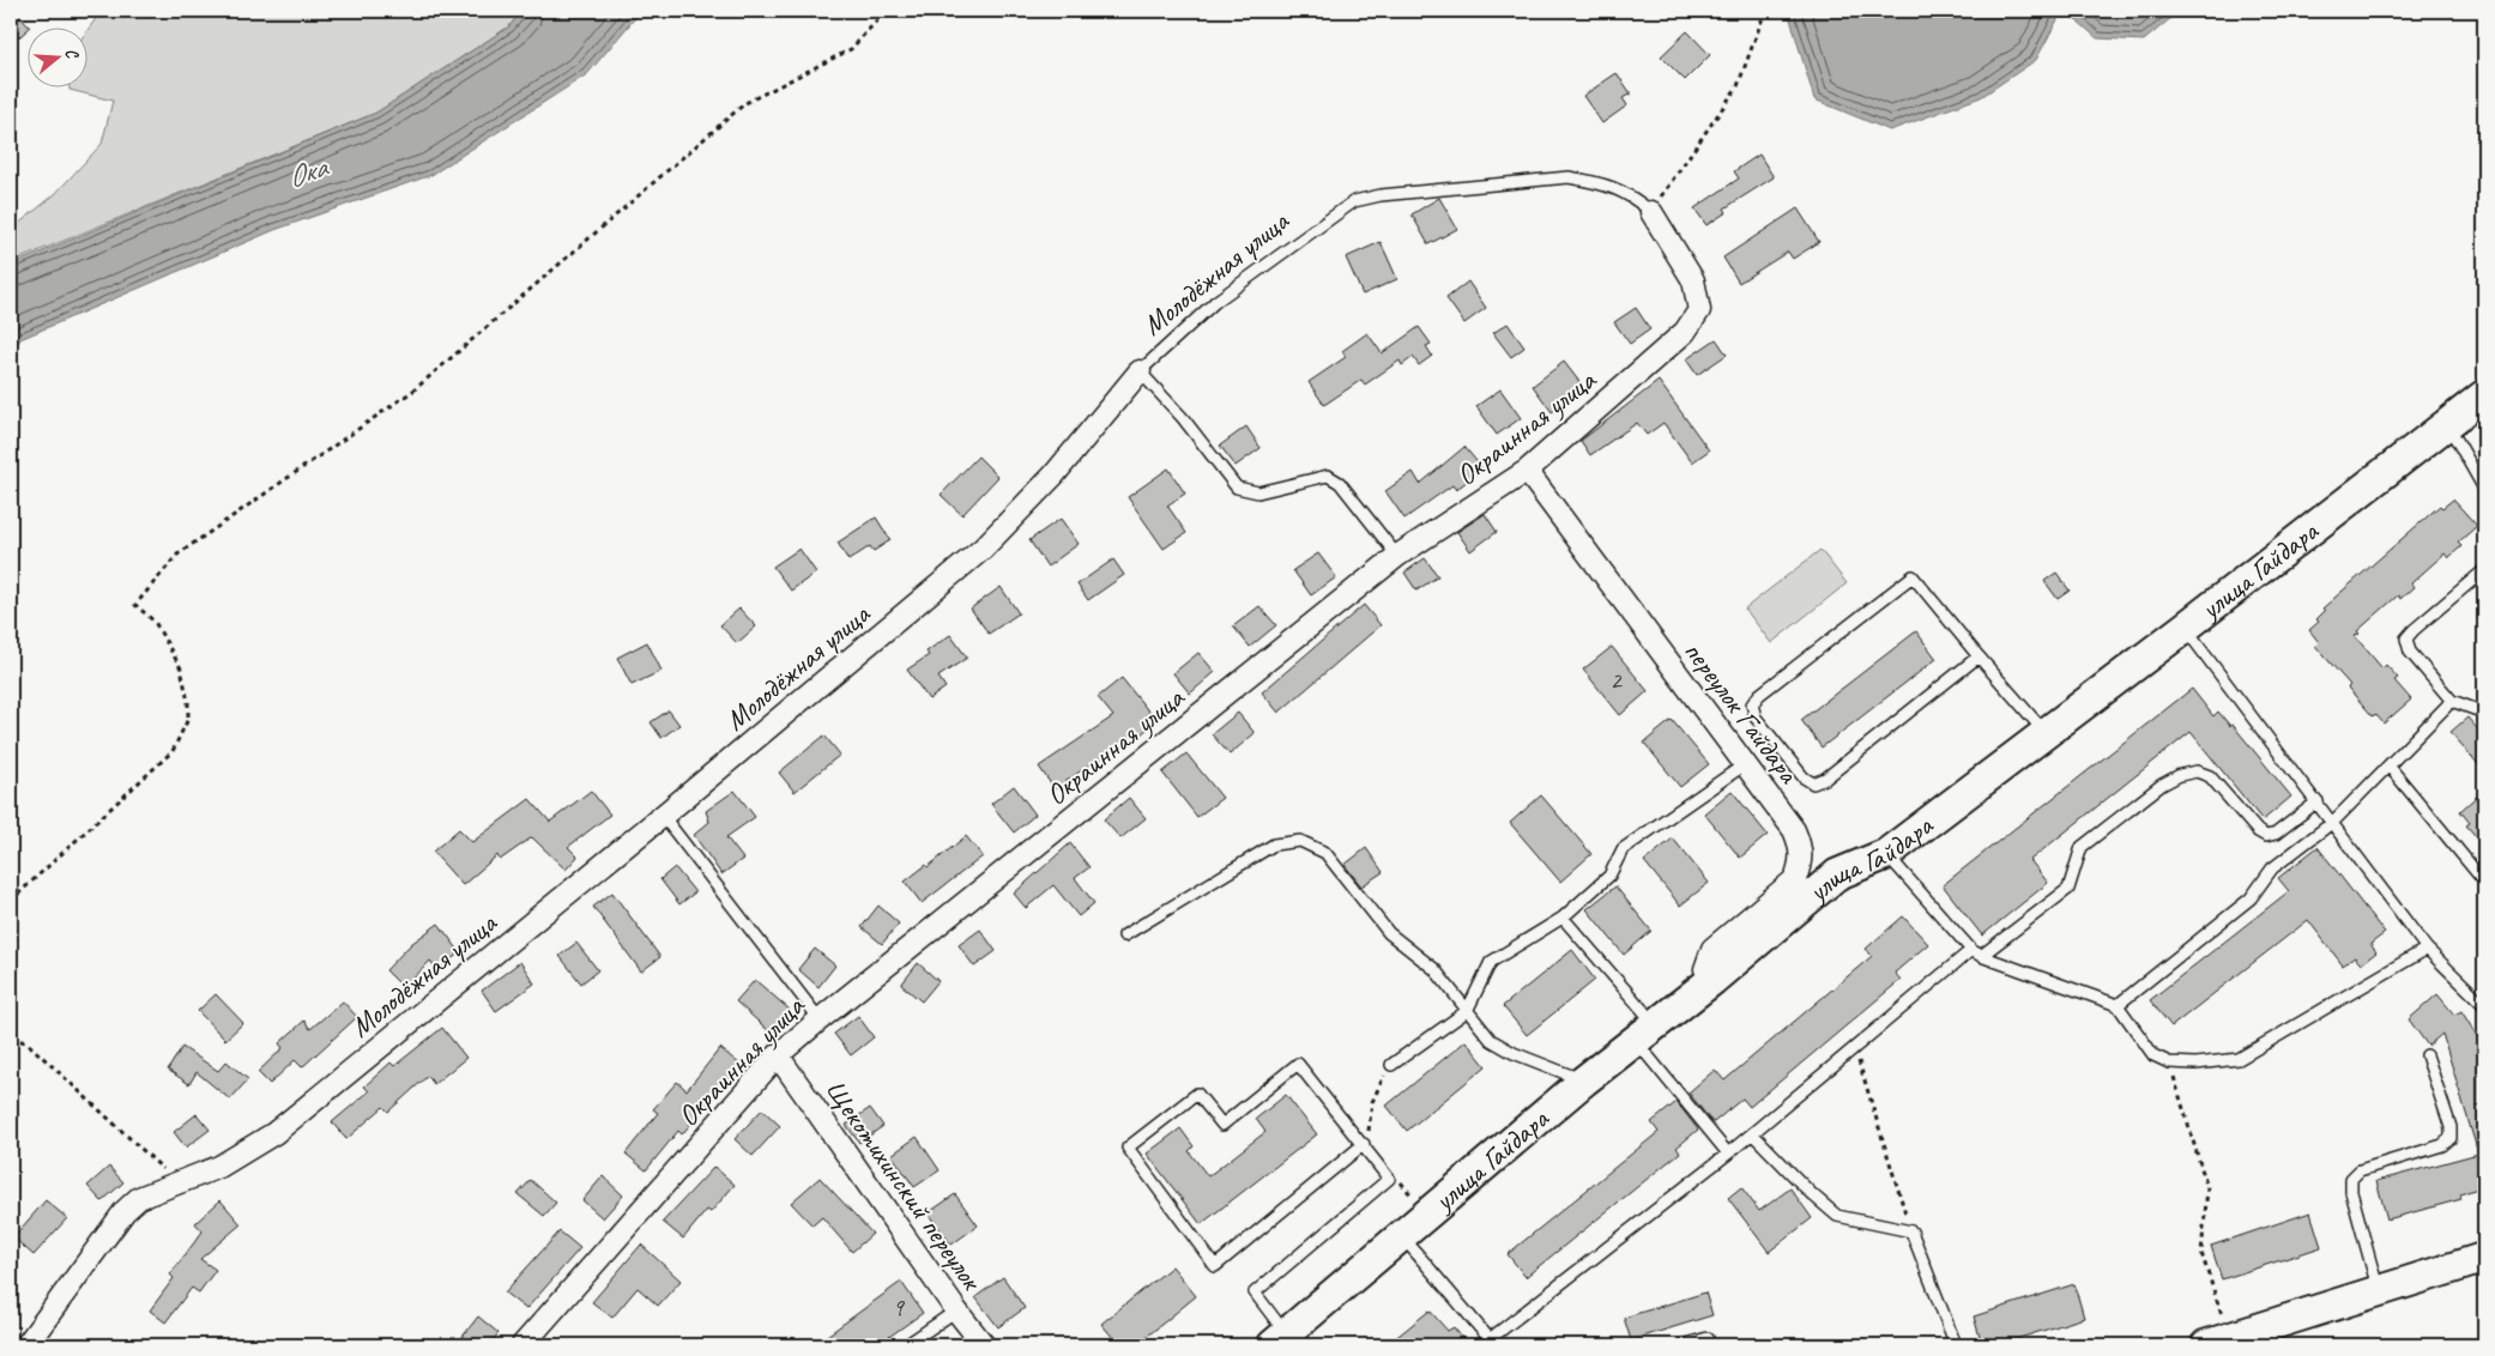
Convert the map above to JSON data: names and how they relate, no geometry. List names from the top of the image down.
{
  "streets": {
    "street": [
      "Молодёжная улица",
      "Окраинная улица",
      "улица Гайдара",
      "переулок Гайдара",
      "Щекотихинский переулок"
    ]
  },
  "crossings": [
    ["Молодёжная улица", "Окраинная улица"],
    ["Окраинная улица", "переулок Гайдара"],
    ["Окраинная улица", "Щекотихинский переулок"],
    ["улица Гайдара", "переулок Гайдара"]
  ],
  "water": ["Ока"],
  "house_numbers": ["2", "9"],
  "north": "right"
}
